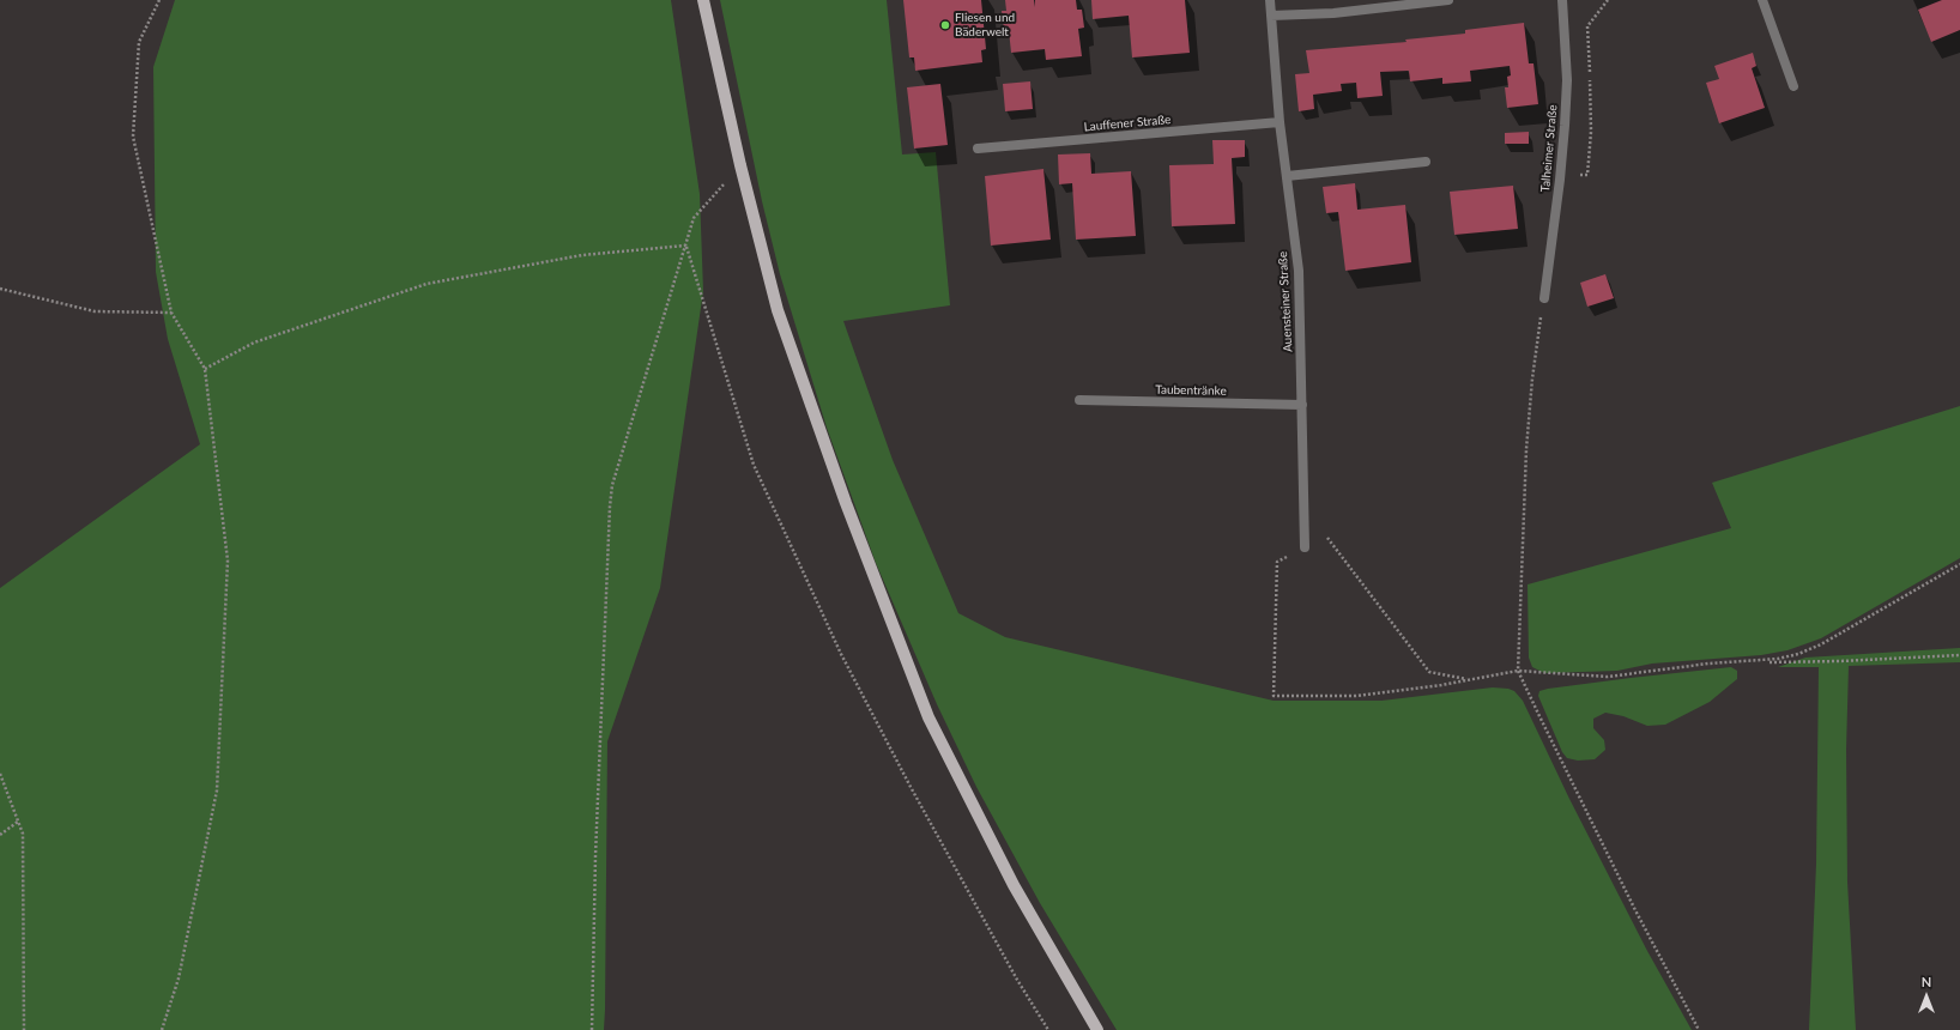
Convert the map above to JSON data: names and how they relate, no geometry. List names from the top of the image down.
{
  "streets": {
    "street": [
      "Lauffener Straße",
      "Talheimer Straße",
      "Auensteiner Straße",
      "Taubentränke"
    ]
  },
  "crossings": [
    ["Lauffener Straße", "Auensteiner Straße"],
    ["Auensteiner Straße", "Taubentränke"]
  ],
  "places": ["Fliesen und Bäderwelt"],
  "north": "top"
}
